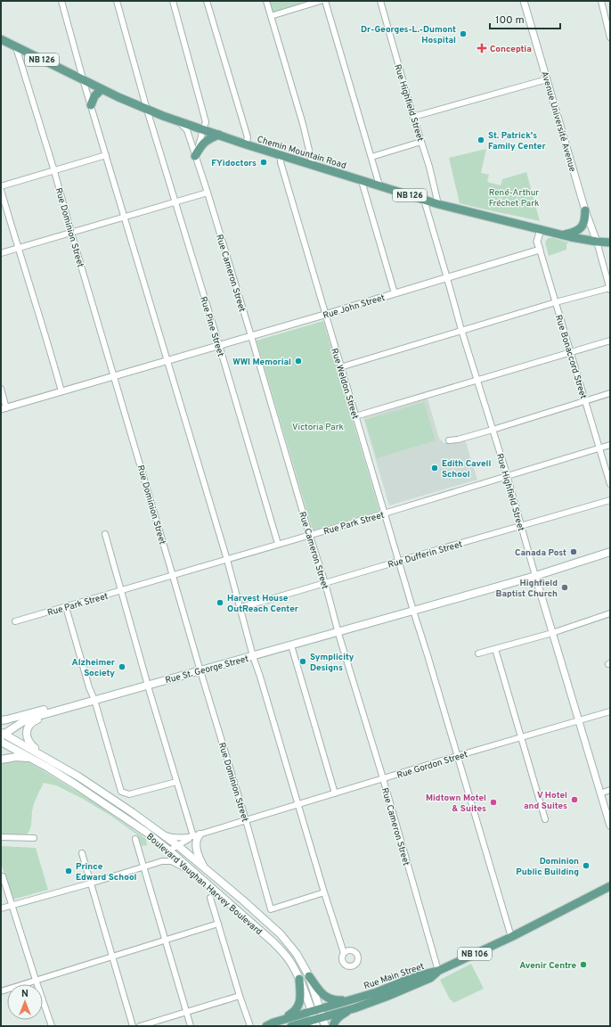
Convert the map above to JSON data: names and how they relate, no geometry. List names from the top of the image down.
{
  "streets": {
    "main road": [
      "NB 126",
      "Chemin Mountain Road",
      "Rue St. George Street",
      "Boulevard Vaughan Harvey Boulevard",
      "NB 106",
      "Rue Main Street"
    ],
    "street": [
      "Rue Highfield Street",
      "Avenue Université Avenue",
      "Rue Dominion Street",
      "Rue Cameron Street",
      "Rue John Street",
      "Rue Pine Street",
      "Rue Bonaccord Street",
      "Rue Weldon Street",
      "Rue Park Street",
      "Rue Dufferin Street",
      "Rue Gordon Street"
    ]
  },
  "crossings": [
    ["Rue Highfield Street", "Chemin Mountain Road"],
    ["Rue Highfield Street", "Rue John Street"],
    ["Rue Highfield Street", "Rue Park Street"],
    ["Rue Highfield Street", "Rue Dufferin Street"],
    ["Rue Highfield Street", "Rue St. George Street"],
    ["Rue Highfield Street", "Rue Gordon Street"],
    ["Avenue Université Avenue", "Chemin Mountain Road"],
    ["Chemin Mountain Road", "Rue Dominion Street"],
    ["Chemin Mountain Road", "Rue Cameron Street"],
    ["Chemin Mountain Road", "Rue Pine Street"],
    ["Chemin Mountain Road", "Rue Bonaccord Street"],
    ["Chemin Mountain Road", "Rue Weldon Street"],
    ["Rue Dominion Street", "Rue John Street"],
    ["Rue Dominion Street", "Rue Park Street"],
    ["Rue Dominion Street", "Rue St. George Street"],
    ["Rue Dominion Street", "Rue Gordon Street"],
    ["Rue Cameron Street", "Rue John Street"],
    ["Rue Cameron Street", "Rue Park Street"],
    ["Rue Cameron Street", "Rue Dufferin Street"],
    ["Rue Cameron Street", "Rue St. George Street"],
    ["Rue Cameron Street", "Rue Gordon Street"],
    ["Rue Cameron Street", "NB 106"],
    ["Rue Cameron Street", "Rue Main Street"],
    ["Rue John Street", "Rue Pine Street"],
    ["Rue John Street", "Rue Bonaccord Street"],
    ["Rue John Street", "Rue Weldon Street"],
    ["Rue Pine Street", "Rue Park Street"],
    ["Rue Bonaccord Street", "Rue Park Street"],
    ["Rue Weldon Street", "Rue Park Street"],
    ["Rue Weldon Street", "Rue Dufferin Street"],
    ["Rue Weldon Street", "Rue St. George Street"],
    ["Rue Weldon Street", "Rue Gordon Street"],
    ["Rue Weldon Street", "NB 106"],
    ["Rue St. George Street", "Boulevard Vaughan Harvey Boulevard"],
    ["Rue Gordon Street", "Boulevard Vaughan Harvey Boulevard"],
    ["Boulevard Vaughan Harvey Boulevard", "Rue Main Street"],
    ["NB 106", "Rue Main Street"]
  ],
  "parks": ["René-Arthur Fréchet Park", "Victoria Park"],
  "places": {
    "other": [
      "Dr-Georges-L.-Dumont Hospital",
      "St. Patrick's Family Center",
      "FYidoctors",
      "WWI Memorial",
      "Edith Cavell School",
      "Canada Post",
      "Highfield Baptist Church",
      "Harvest House OutReach Center",
      "Symplicity Designs",
      "Alzheimer Society",
      "V Hotel and Suites",
      "Midtown Motel & Suites",
      "Dominion Public Building",
      "Prince Edward School",
      "Avenir Centre"
    ],
    "health": ["Conceptia"]
  },
  "scale_bar": "100 m",
  "north": "top"
}
